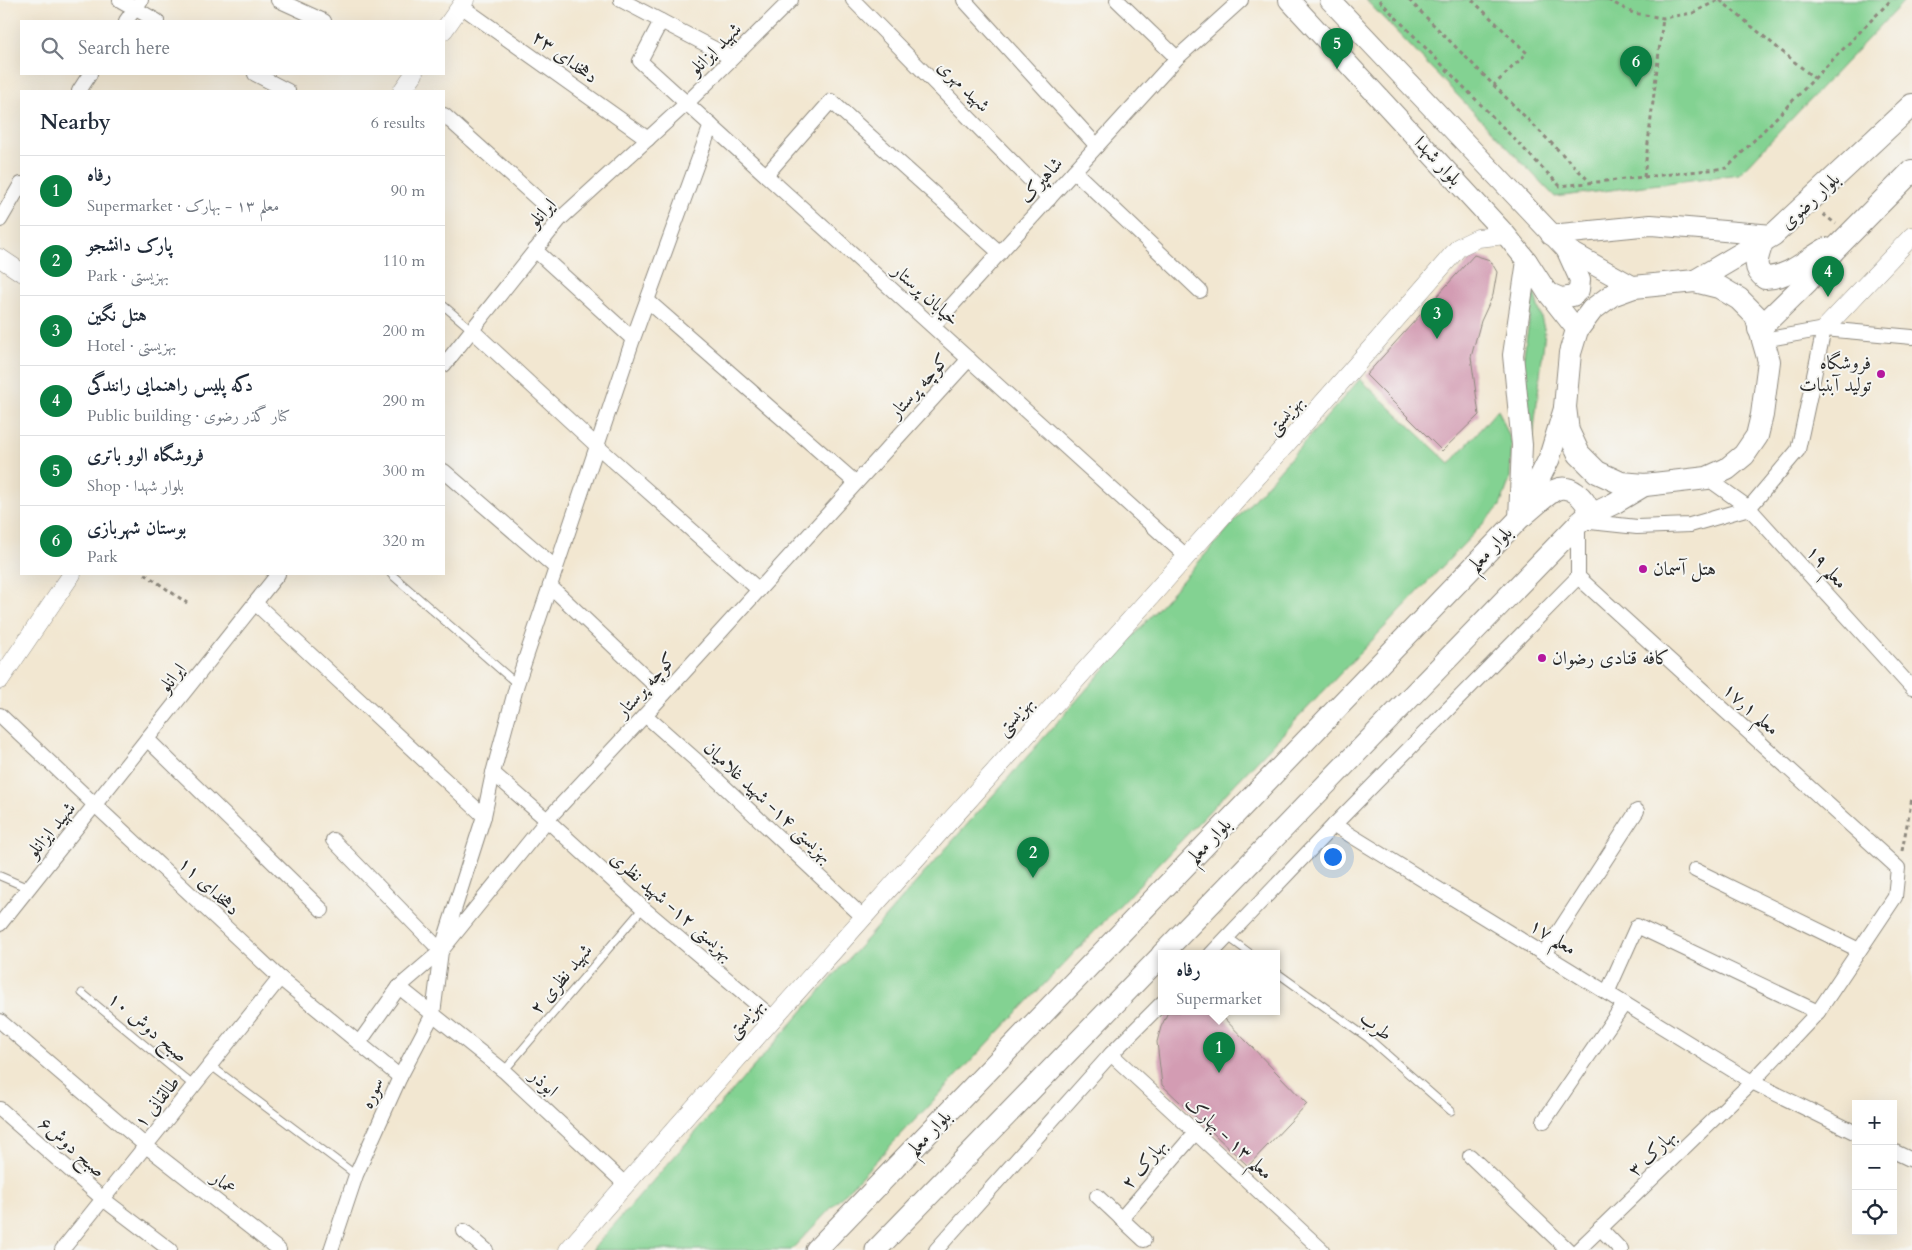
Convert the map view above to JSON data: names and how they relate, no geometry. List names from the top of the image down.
{
  "streets": {
    "highway": ["بلوار رضوی"],
    "main road": ["بلوار شهدا", "بلوار معلم"],
    "street": [
      "شهید ایزانلو",
      "دهخدای ۲۳",
      "شهید مهری",
      "شاهپرک",
      "ایرانلو",
      "خیابان پرستار",
      "کوچه پرستار",
      "بهزیستی",
      "معلم ۱۹",
      "معلم ۱۷٫۱",
      "بهزیستی ۱۴- شهید غلامیان",
      "دهخدای ۱۱",
      "بهزیستی ۱۲- شهید نظری",
      "معلم ۱۷",
      "ابوذر",
      "سوره",
      "طالقانی ۱",
      "معلم ۱۳ - بهارک",
      "صبح دوش۶",
      "بهارک ۳",
      "بهارک ۲",
      "عمار"
    ],
    "lane": ["شهید نظری ۲", "طرب", "صبح دوش ۱۰"]
  },
  "crossings": [
    ["شهید ایزانلو", "ایرانلو"],
    ["شهید ایزانلو", "خیابان پرستار"],
    ["شهید ایزانلو", "دهخدای ۱۱"],
    ["دهخدای ۲۳", "ایرانلو"],
    ["شهید مهری", "شاهپرک"],
    ["بلوار شهدا", "بهزیستی"],
    ["شاهپرک", "خیابان پرستار"],
    ["ایرانلو", "خیابان پرستار"],
    ["ایرانلو", "دهخدای ۱۱"],
    ["خیابان پرستار", "کوچه پرستار"],
    ["خیابان پرستار", "بهزیستی"],
    ["خیابان پرستار", "سوره"],
    ["کوچه پرستار", "بهزیستی ۱۴- شهید غلامیان"],
    ["کوچه پرستار", "دهخدای ۱۱"],
    ["کوچه پرستار", "بهزیستی ۱۲- شهید نظری"],
    ["کوچه پرستار", "ابوذر"],
    ["کوچه پرستار", "سوره"],
    ["بهزیستی", "بهزیستی ۱۴- شهید غلامیان"],
    ["بهزیستی", "بهزیستی ۱۲- شهید نظری"],
    ["بهزیستی", "ابوذر"],
    ["معلم ۱۷٫۱", "بهارک ۳"],
    ["دهخدای ۱۱", "سوره"],
    ["دهخدای ۱۱", "طالقانی ۱"],
    ["بهزیستی ۱۲- شهید نظری", "شهید نظری ۲"],
    ["بهزیستی ۱۲- شهید نظری", "سوره"],
    ["معلم ۱۷", "بهارک ۳"],
    ["شهید نظری ۲", "ابوذر"],
    ["صبح دوش ۱۰", "طالقانی ۱"],
    ["ابوذر", "سوره"],
    ["طالقانی ۱", "صبح دوش۶"],
    ["طالقانی ۱", "عمار"],
    ["معلم ۱۳ - بهارک", "بهارک ۲"]
  ],
  "places": ["فروشگاه تولید آبنبات", "هتل آسمان", "کافه قنادی رضوان"],
  "page": {
    "search": "Search here",
    "pins": [
      "5",
      "6",
      "4",
      "3",
      "2",
      "1"
    ],
    "heading": ["Nearby", "6 results"],
    "list": [
      {
        "mark": "1",
        "name": "رفاه",
        "note": "Supermarket · معلم ۱۳ - بهارک",
        "value": "90 m"
      },
      {
        "mark": "2",
        "name": "پارک دانشجو",
        "note": "Park · بهزیستی",
        "value": "110 m"
      },
      {
        "mark": "3",
        "name": "هتل نگین",
        "note": "Hotel · بهزیستی",
        "value": "200 m"
      },
      {
        "mark": "4",
        "name": "دکه پلیس راهنمایی رانندگی",
        "note": "Public building · کنار گذر رضوی",
        "value": "290 m"
      },
      {
        "mark": "5",
        "name": "فروشگاه الوو باتری",
        "note": "Shop · بلوار شهدا",
        "value": "300 m"
      },
      {
        "mark": "6",
        "name": "بوستان شهربازی",
        "note": "Park",
        "value": "320 m"
      }
    ],
    "popup": ["رفاه", "Supermarket"],
    "map_buttons": ["+", "−"]
  }
}
